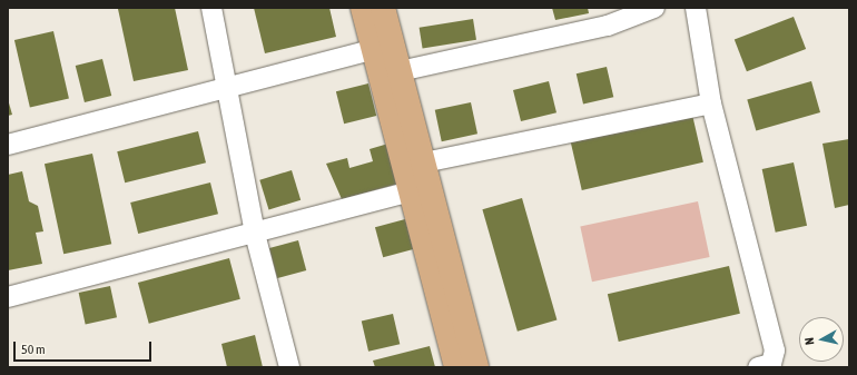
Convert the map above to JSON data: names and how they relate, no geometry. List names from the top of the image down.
{
  "scale_bar": "50 m",
  "north": "left"
}
